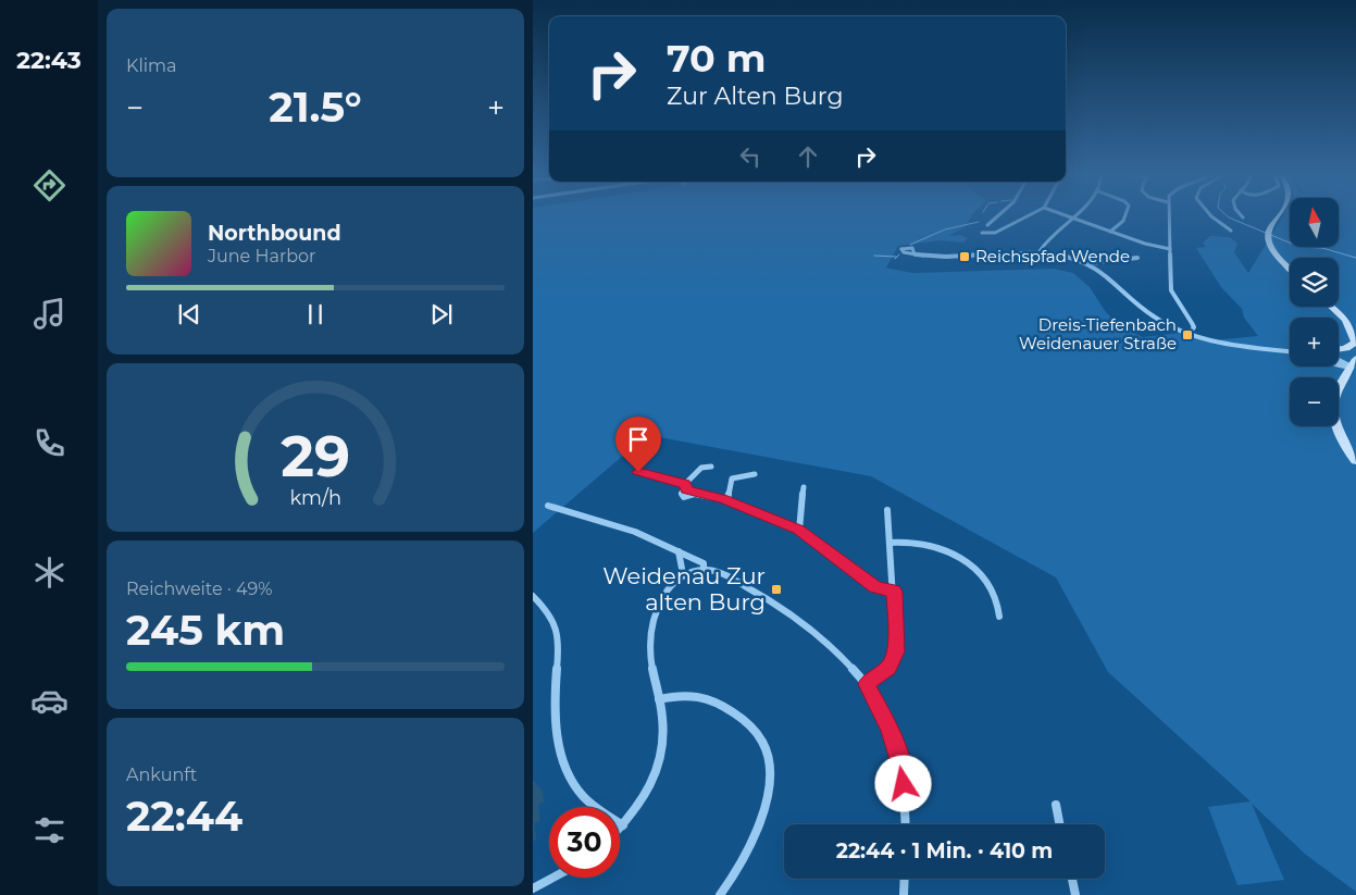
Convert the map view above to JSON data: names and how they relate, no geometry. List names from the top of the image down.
{
  "places": {
    "transit": ["Reichspfad Wende", "Dreis-Tiefenbach Weidenauer Straße", "Weidenau Zur alten Burg"]
  },
  "north": "top",
  "page": {
    "tabs": "22:43",
    "tile": [
      "Klima",
      ["Reichweite · 49%", "245 km"],
      ["Ankunft", "22:44"]
    ],
    "turn": ["70 m", "Zur Alten Burg"],
    "heat": ["−", "21.5°", "+"],
    "map_buttons": ["+", "−"],
    "song": ["Northbound", "June Harbor"],
    "limit": "30",
    "trip": "22:44 · 1 Min. · 410 m",
    "gauge": ["29", "km/h"]
  }
}
